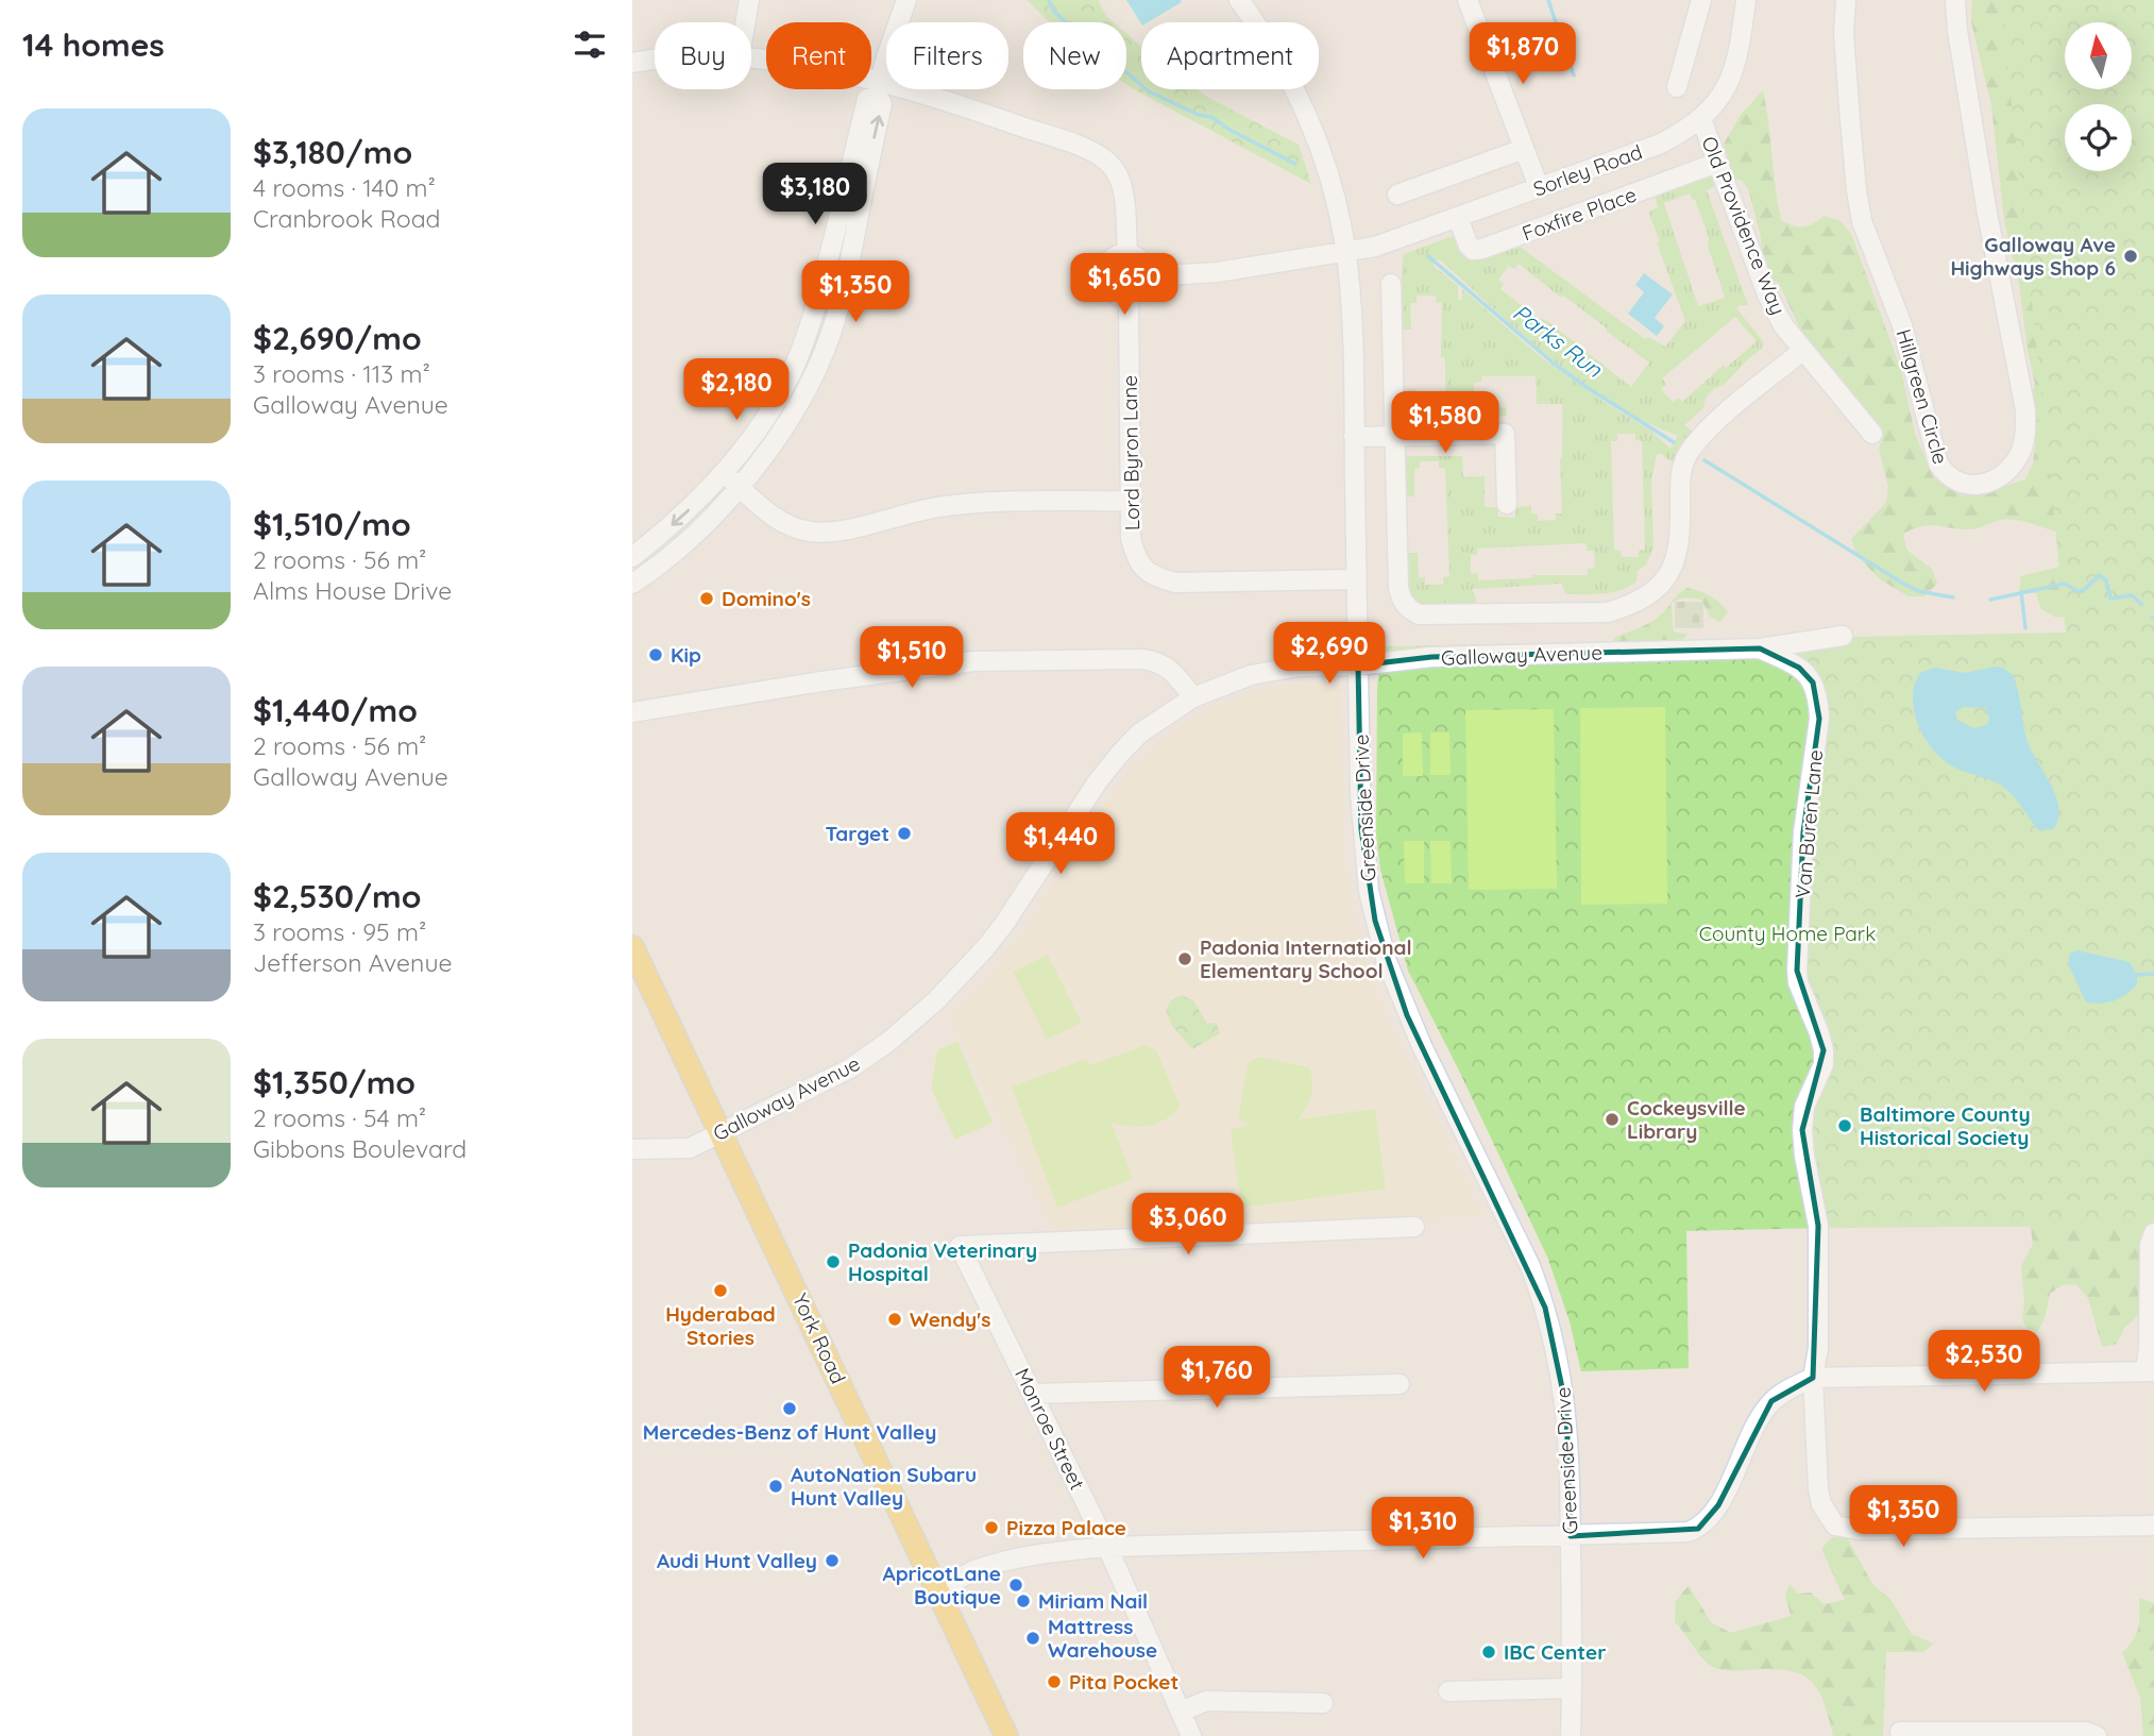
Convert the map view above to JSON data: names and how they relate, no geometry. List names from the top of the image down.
{
  "streets": {
    "main road": ["York Road"],
    "street": [
      "Sorley Road",
      "Foxfire Place",
      "Old Providence Way",
      "Hillgreen Circle",
      "Lord Byron Lane",
      "Galloway Avenue",
      "Greenside Drive",
      "Van Buren Lane",
      "Monroe Street"
    ]
  },
  "crossings": [
    ["Sorley Road", "Foxfire Place"],
    ["Sorley Road", "Old Providence Way"],
    ["Sorley Road", "Lord Byron Lane"],
    ["Sorley Road", "Greenside Drive"],
    ["Foxfire Place", "Old Providence Way"],
    ["Lord Byron Lane", "Greenside Drive"],
    ["Galloway Avenue", "Greenside Drive"],
    ["Galloway Avenue", "Van Buren Lane"],
    ["Galloway Avenue", "York Road"]
  ],
  "water": ["Parks Run"],
  "parks": ["County Home Park"],
  "places": [
    "Galloway Ave Highways Shop 6",
    "Domino's",
    "Kip",
    "Target",
    "Padonia International Elementary School",
    "Cockeysville Library",
    "Baltimore County Historical Society",
    "Padonia Veterinary Hospital",
    "Hyderabad Stories",
    "Wendy's",
    "Mercedes-Benz of Hunt Valley",
    "AutoNation Subaru Hunt Valley",
    "Pizza Palace",
    "Audi Hunt Valley",
    "ApricotLane Boutique",
    "Miriam Nail",
    "Mattress Warehouse",
    "IBC Center",
    "Pita Pocket"
  ],
  "north": "top",
  "page": {
    "heading": "14 homes",
    "price": [
      "$1,870",
      "$3,180",
      "$1,650",
      "$1,350",
      "$2,180",
      "$1,580",
      "$2,690",
      "$1,510",
      "$1,440",
      "$3,060",
      "$2,530",
      "$1,760",
      "$1,350",
      "$1,310"
    ],
    "chip": [
      "Buy",
      "Rent",
      "Filters",
      "New",
      "Apartment"
    ],
    "list": [
      {
        "name": "$3,180/mo",
        "note": "4 rooms · 140 m² · Cranbrook Road"
      },
      {
        "name": "$2,690/mo",
        "note": "3 rooms · 113 m² · Galloway Avenue"
      },
      {
        "name": "$1,510/mo",
        "note": "2 rooms · 56 m² · Alms House Drive"
      },
      {
        "name": "$1,440/mo",
        "note": "2 rooms · 56 m² · Galloway Avenue"
      },
      {
        "name": "$2,530/mo",
        "note": "3 rooms · 95 m² · Jefferson Avenue"
      },
      {
        "name": "$1,350/mo",
        "note": "2 rooms · 54 m² · Gibbons Boulevard"
      }
    ]
  }
}
